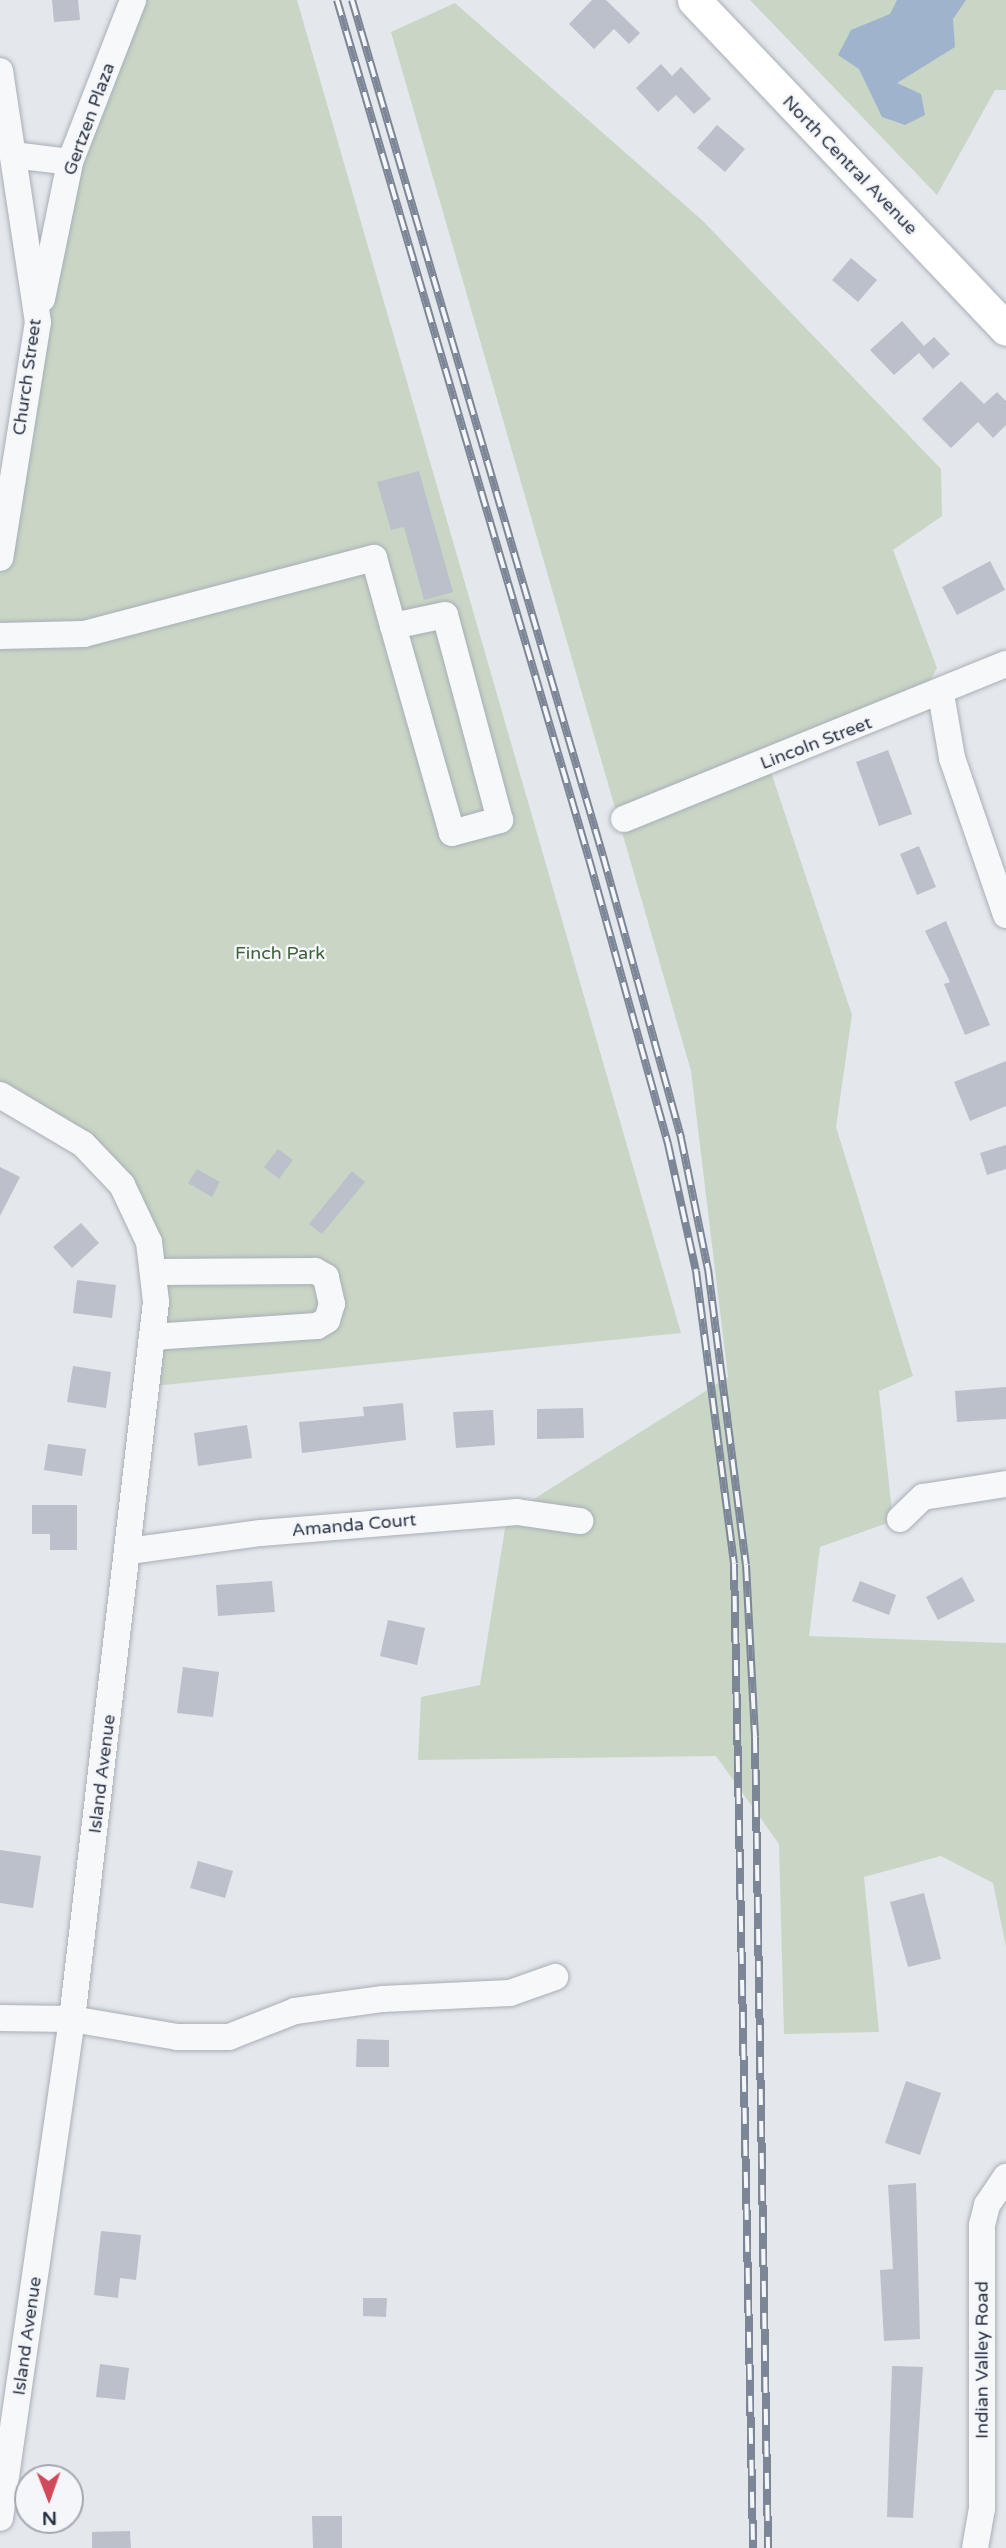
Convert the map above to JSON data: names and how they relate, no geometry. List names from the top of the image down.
{
  "streets": {
    "main road": ["North Central Avenue"],
    "street": [
      "Gertzen Plaza",
      "Church Street",
      "Lincoln Street",
      "Amanda Court",
      "Island Avenue",
      "Indian Valley Road"
    ]
  },
  "crossings": [
    ["Gertzen Plaza", "Church Street"],
    ["Amanda Court", "Island Avenue"]
  ],
  "parks": ["Finch Park"],
  "north": "bottom"
}
